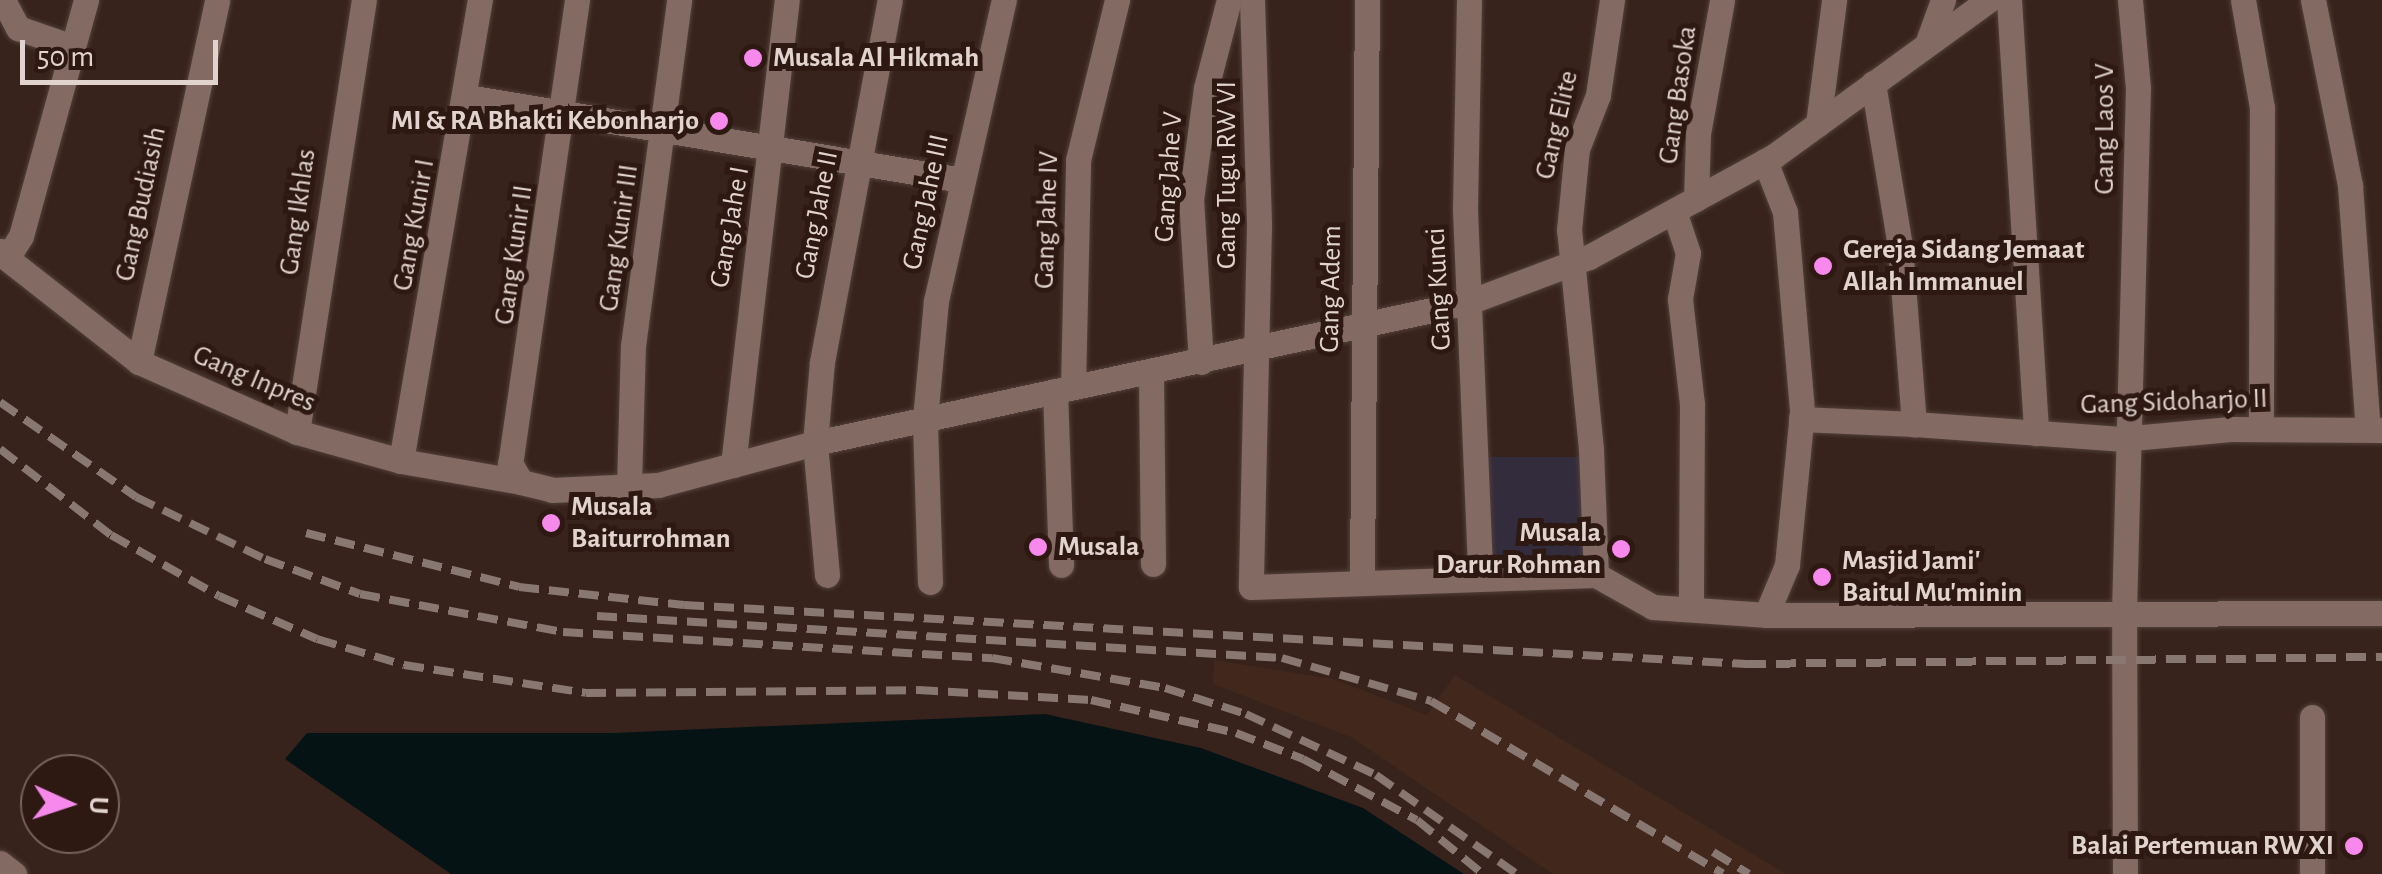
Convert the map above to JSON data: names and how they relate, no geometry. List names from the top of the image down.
{
  "streets": {
    "street": [
      "Gang Basoka",
      "Gang Elite",
      "Gang Laos V",
      "Gang Tugu RW VI",
      "Gang Jahe V",
      "Gang Jahe III",
      "Gang Budiasih",
      "Gang Ikhlas",
      "Gang Jahe II",
      "Gang Jahe IV",
      "Gang Kunir I",
      "Gang Jahe I",
      "Gang Kunir III",
      "Gang Kunir II",
      "Gang Adem",
      "Gang Kunci",
      "Gang Inpres",
      "Gang Sidoharjo II"
    ]
  },
  "crossings": [
    ["Gang Laos V", "Gang Sidoharjo II"],
    ["Gang Tugu RW VI", "Gang Adem"],
    ["Gang Budiasih", "Gang Inpres"],
    ["Gang Ikhlas", "Gang Inpres"],
    ["Gang Kunir I", "Gang Inpres"],
    ["Gang Kunir II", "Gang Inpres"]
  ],
  "places": [
    "Musala Al Hikmah",
    "MI & RA Bhakti Kebonharjo",
    "Gereja Sidang Jemaat Allah Immanuel",
    "Musala Baiturrohman",
    "Musala",
    "Musala Darur Rohman",
    "Masjid Jami' Baitul Mu'minin",
    "Balai Pertemuan RW XI"
  ],
  "scale_bar": "50 m",
  "north": "right"
}
